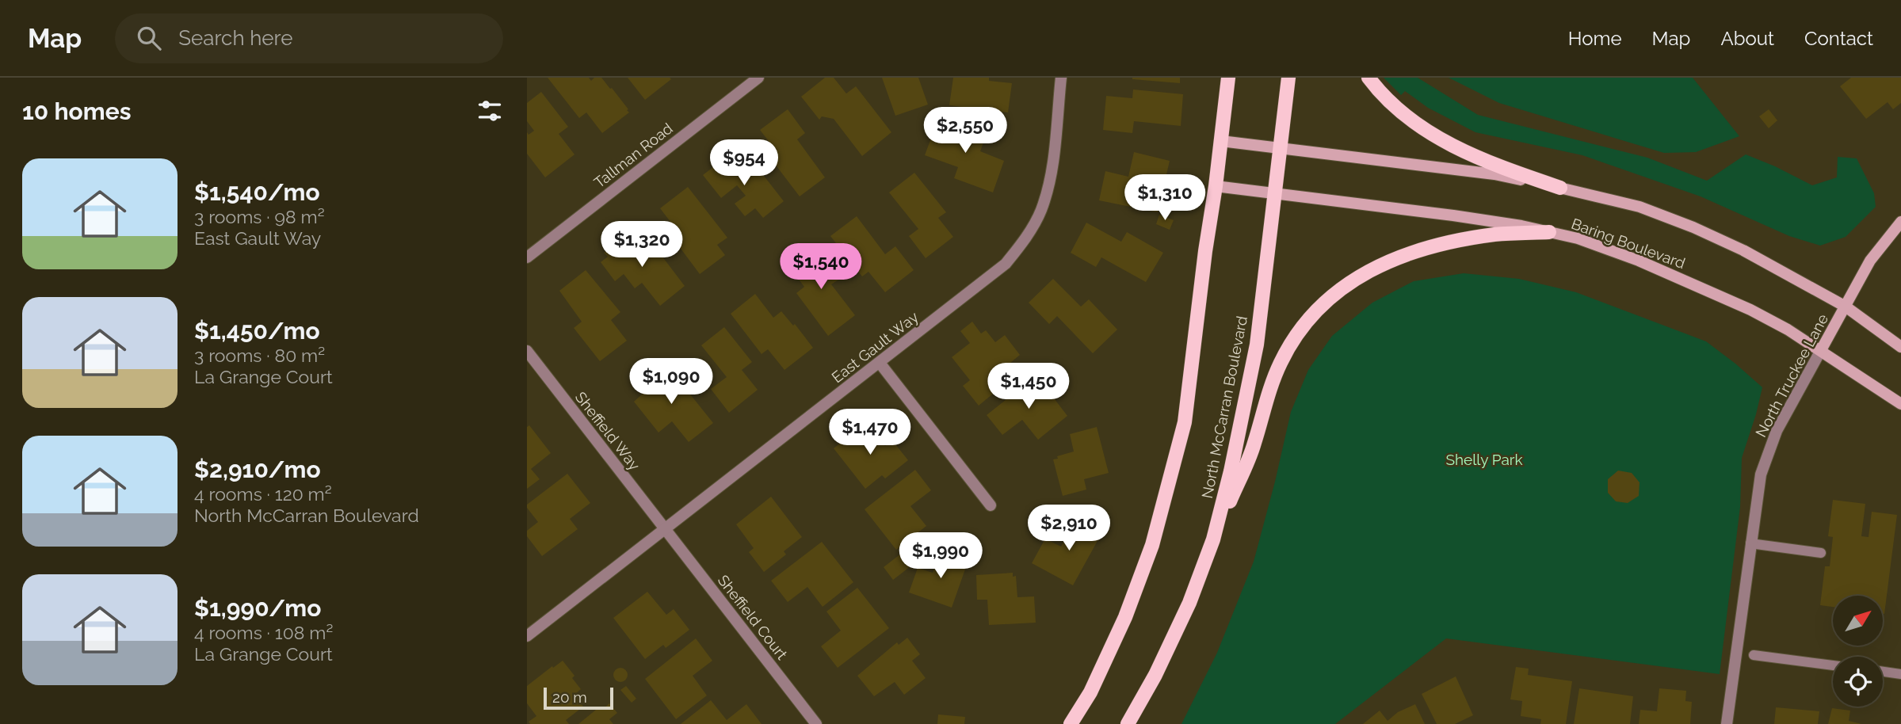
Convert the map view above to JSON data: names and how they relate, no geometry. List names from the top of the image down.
{
  "streets": {
    "main road": ["Baring Boulevard", "North Truckee Lane", "North McCarran Boulevard"],
    "street": [
      "Tallman Road",
      "East Gault Way",
      "Sheffield Way",
      "Sheffield Court"
    ]
  },
  "crossings": [
    ["Baring Boulevard", "North Truckee Lane"],
    ["Baring Boulevard", "North McCarran Boulevard"],
    ["East Gault Way", "Sheffield Way"],
    ["East Gault Way", "Sheffield Court"],
    ["Sheffield Way", "Sheffield Court"]
  ],
  "parks": ["Shelly Park"],
  "scale_bar": "20 m",
  "north": "top right",
  "page": {
    "header": "Map",
    "search": "Search here",
    "nav": [
      "Home",
      "Map",
      "About",
      "Contact"
    ],
    "heading": "10 homes",
    "price": [
      "$2,550",
      "$954",
      "$1,310",
      "$1,320",
      "$1,540",
      "$1,090",
      "$1,450",
      "$1,470",
      "$2,910",
      "$1,990"
    ],
    "list": [
      {
        "name": "$1,540/mo",
        "note": "3 rooms · 98 m² · East Gault Way"
      },
      {
        "name": "$1,450/mo",
        "note": "3 rooms · 80 m² · La Grange Court"
      },
      {
        "name": "$2,910/mo",
        "note": "4 rooms · 120 m² · North McCarran Boulevard"
      },
      {
        "name": "$1,990/mo",
        "note": "4 rooms · 108 m² · La Grange Court"
      }
    ],
    "scale": "20 m"
  }
}
